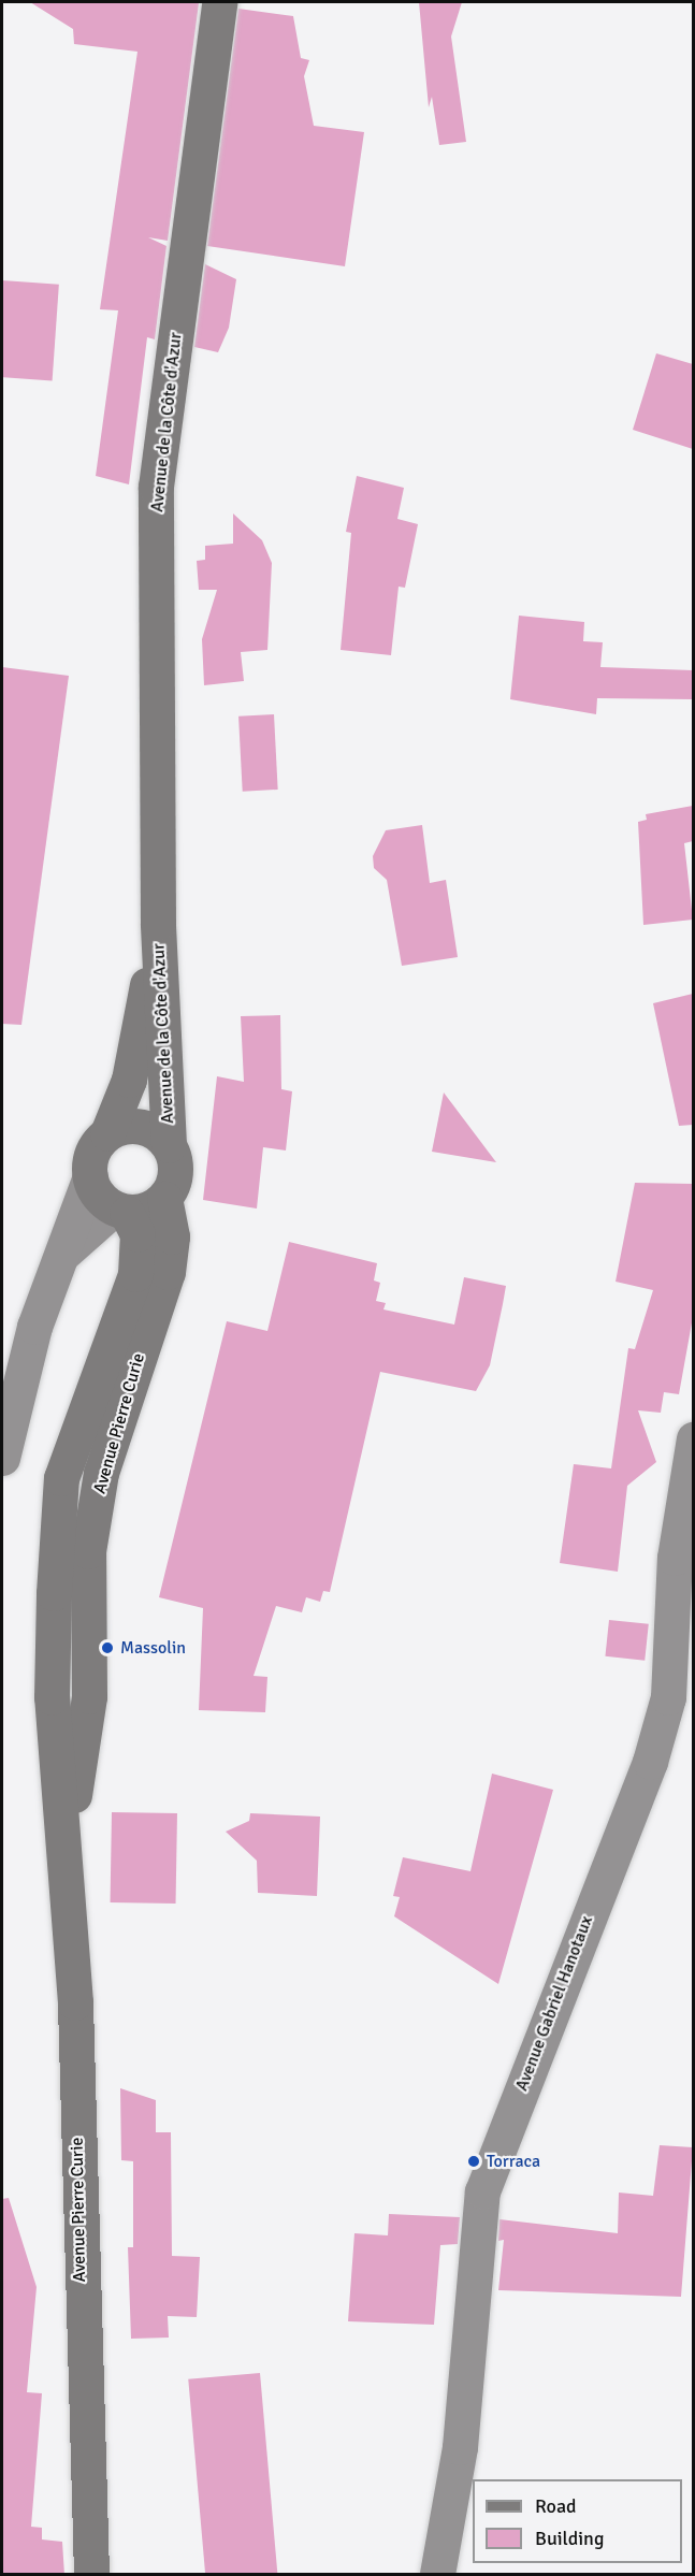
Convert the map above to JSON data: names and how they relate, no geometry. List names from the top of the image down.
{
  "streets": {
    "main road": ["Avenue de la Côte d'Azur", "Avenue Pierre Curie", "Avenue Gabriel Hanotaux"]
  },
  "crossings": [
    ["Avenue de la Côte d'Azur", "Avenue Pierre Curie"]
  ],
  "places": ["Massolin", "Torraca"],
  "legend": ["Road", "Building"]
}
